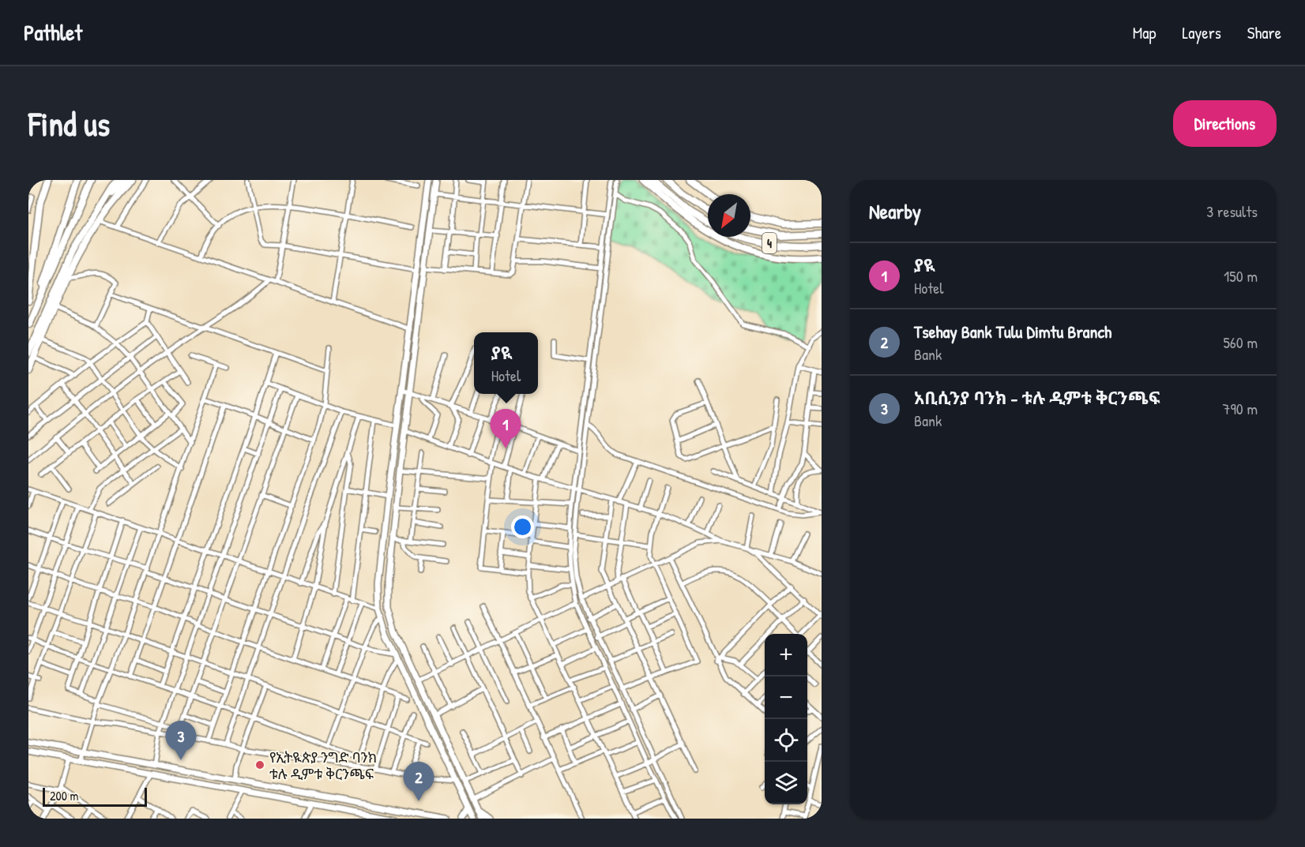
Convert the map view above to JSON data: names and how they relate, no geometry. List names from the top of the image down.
{
  "streets": {
    "highway": ["4"]
  },
  "places": ["የኢትዪጵያ ንግድ ባንክ ቱሉ ዲምቱ ቅርንጫፍ"],
  "scale_bar": "200 m",
  "north": "bottom left",
  "page": {
    "header": "Pathlet",
    "nav": ["Map", "Layers", "Share"],
    "buttons": "Directions",
    "title": "Find us",
    "heading": ["Nearby", "3 results"],
    "list": [
      {
        "mark": "1",
        "name": "ያዪ",
        "note": "Hotel",
        "value": "150 m"
      },
      {
        "mark": "2",
        "name": "Tsehay Bank Tulu Dimtu Branch",
        "note": "Bank",
        "value": "560 m"
      },
      {
        "mark": "3",
        "name": "አቢሲንያ ባንክ - ቱሉ ዲምቱ ቅርንጫፍ",
        "note": "Bank",
        "value": "790 m"
      }
    ],
    "popup": ["ያዪ", "Hotel"],
    "pins": ["1", "3", "2"],
    "map_buttons": ["+", "−"],
    "scale": "200 m"
  }
}
